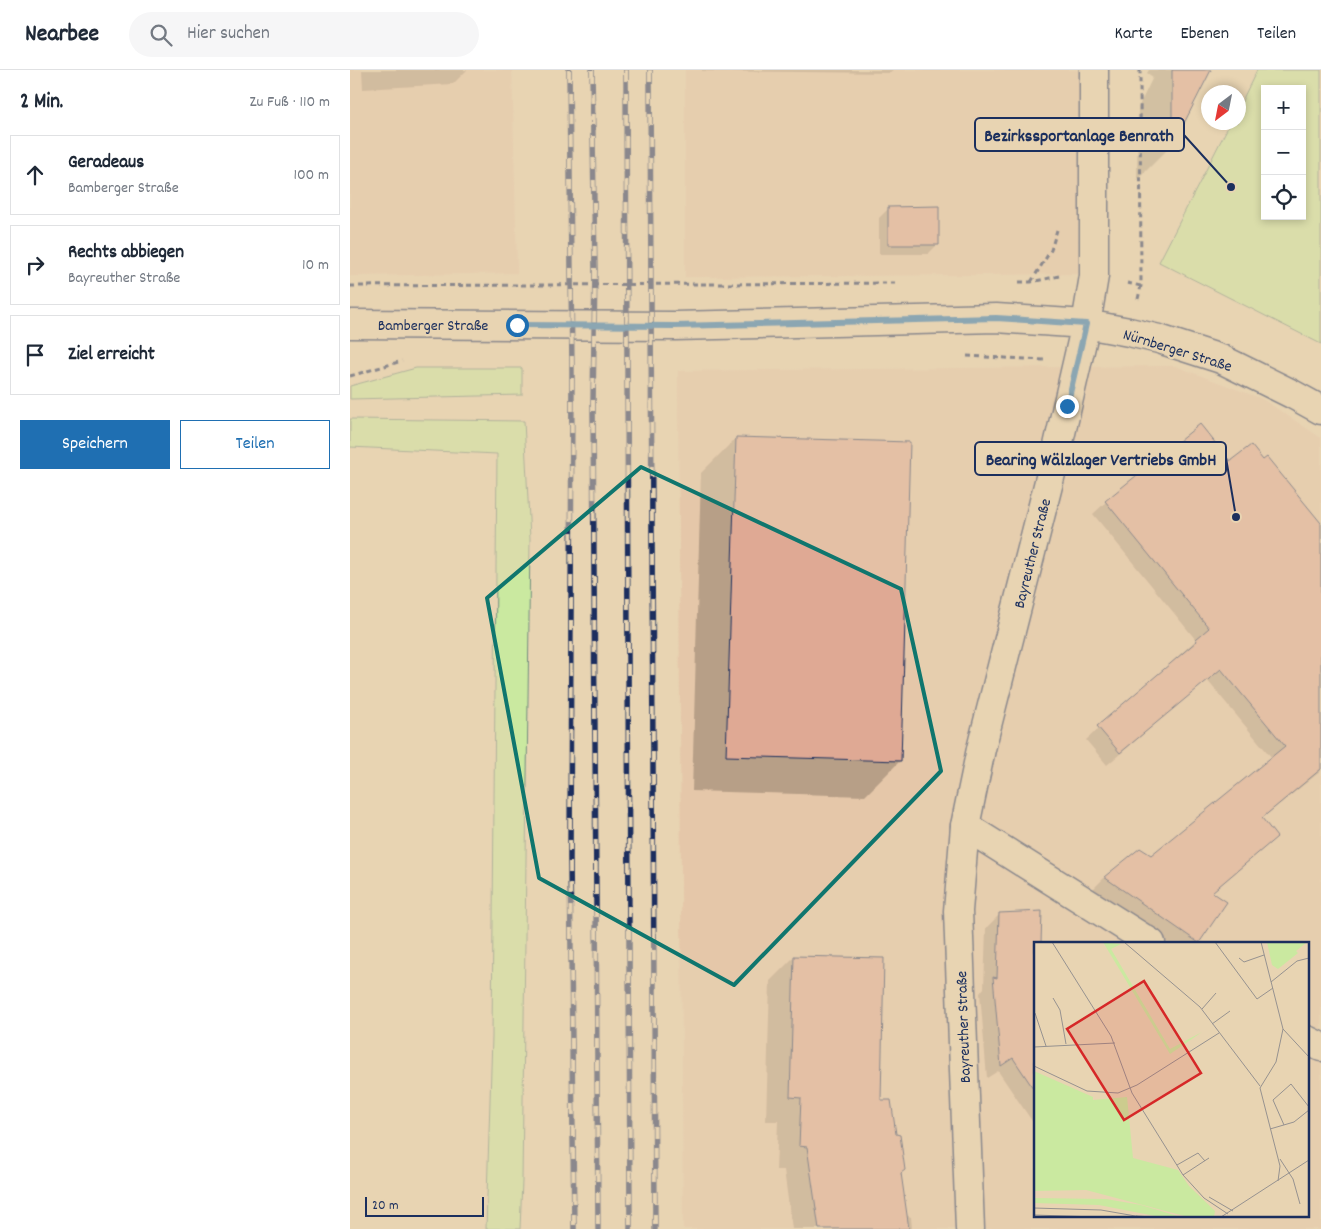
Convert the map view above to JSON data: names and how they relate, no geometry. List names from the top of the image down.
{
  "streets": {
    "street": ["Bamberger Straße", "Nürnberger Straße", "Bayreuther Straße"]
  },
  "crossings": [
    ["Bamberger Straße", "Nürnberger Straße"],
    ["Bamberger Straße", "Bayreuther Straße"],
    ["Nürnberger Straße", "Bayreuther Straße"]
  ],
  "places": ["Bezirkssportanlage Benrath", "Bearing Wälzlager Vertriebs GmbH"],
  "scale_bar": "20 m",
  "north": "bottom left",
  "page": {
    "header": "Nearbee",
    "search": "Hier suchen",
    "nav": ["Karte", "Ebenen", "Teilen"],
    "heading": ["2 Min.", "Zu Fuß · 110 m"],
    "map_buttons": ["+", "−"],
    "list": [
      ["Geradeaus", "Bamberger Straße", "100 m"],
      ["Rechts abbiegen", "Bayreuther Straße", "10 m"],
      "Ziel erreicht"
    ],
    "buttons": ["Speichern", "Teilen"],
    "scale": "20 m"
  }
}
